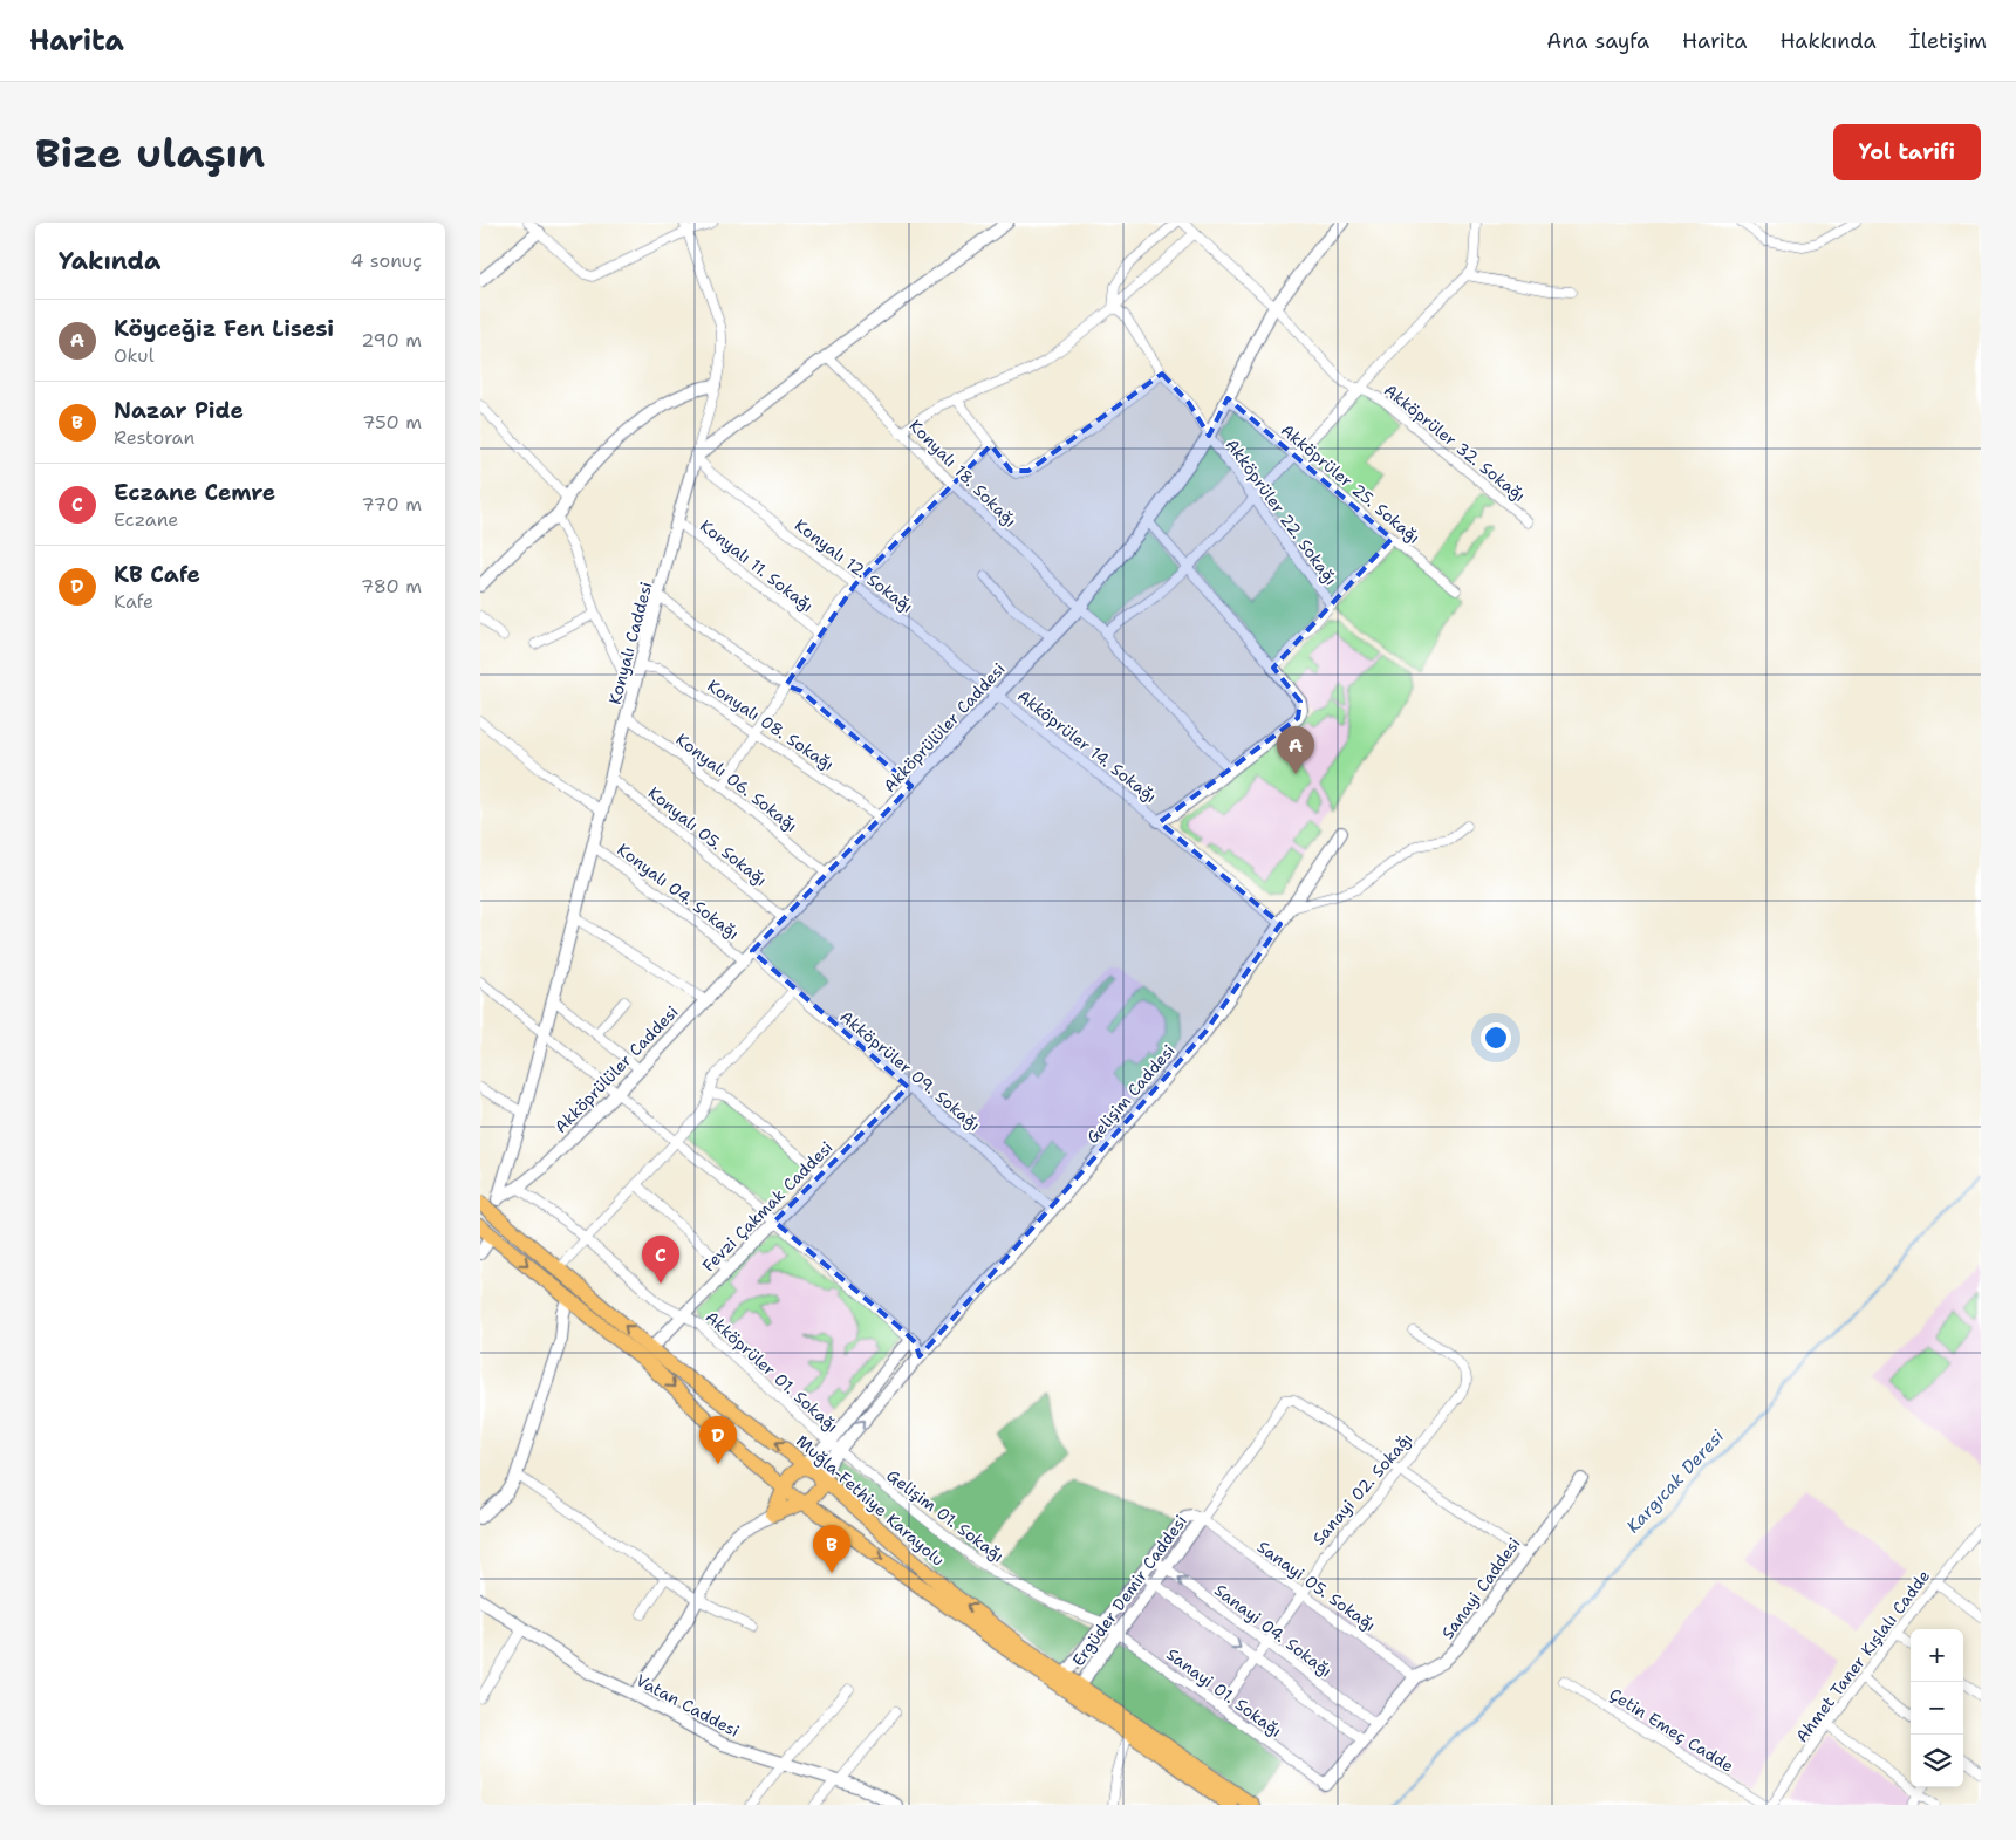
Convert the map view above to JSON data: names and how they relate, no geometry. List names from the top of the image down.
{
  "streets": {
    "highway": ["Muğla-Fethiye Karayolu"],
    "street": [
      "Akköprüler 32. Sokağı",
      "Konyalı 18. Sokağı",
      "Akköprüler 25. Sokağı",
      "Akköprüler 22. Sokağı",
      "Konyalı 11. Sokağı",
      "Konyalı 12. Sokağı",
      "Konyalı Caddesi",
      "Konyalı 08. Sokağı",
      "Akköprülüler Caddesi",
      "Akköprüler 14. Sokağı",
      "Konyalı 06. Sokağı",
      "Konyalı 05. Sokağı",
      "Konyalı 04. Sokağı",
      "Akköprüler 09. Sokağı",
      "Gelişim Caddesi",
      "Fevzi Çakmak Caddesi",
      "Akköprüler 01. Sokağı",
      "Sanayi 02. Sokağı",
      "Gelişim 01. Sokağı",
      "Sanayi 05. Sokağı",
      "Sanayi Caddesi",
      "Ergüder Demir Caddesi",
      "Sanayi 04. Sokağı",
      "Ahmet Taner Kışlalı Cadde",
      "Sanayi 01. Sokağı",
      "Vatan Caddesi",
      "Çetin Emeç Cadde"
    ]
  },
  "crossings": [
    ["Akköprüler 32. Sokağı", "Akköprülüler Caddesi"],
    ["Konyalı 18. Sokağı", "Akköprülüler Caddesi"],
    ["Akköprüler 25. Sokağı", "Akköprülüler Caddesi"],
    ["Akköprüler 22. Sokağı", "Akköprülüler Caddesi"],
    ["Konyalı 11. Sokağı", "Konyalı Caddesi"],
    ["Konyalı 12. Sokağı", "Konyalı Caddesi"],
    ["Konyalı 12. Sokağı", "Akköprülüler Caddesi"],
    ["Konyalı 12. Sokağı", "Akköprüler 14. Sokağı"],
    ["Konyalı Caddesi", "Konyalı 08. Sokağı"],
    ["Konyalı Caddesi", "Akköprülüler Caddesi"],
    ["Konyalı Caddesi", "Konyalı 06. Sokağı"],
    ["Konyalı Caddesi", "Konyalı 05. Sokağı"],
    ["Konyalı Caddesi", "Konyalı 04. Sokağı"],
    ["Konyalı Caddesi", "Muğla-Fethiye Karayolu"],
    ["Konyalı 08. Sokağı", "Akköprülüler Caddesi"],
    ["Akköprülüler Caddesi", "Akköprüler 14. Sokağı"],
    ["Akköprülüler Caddesi", "Konyalı 06. Sokağı"],
    ["Akköprülüler Caddesi", "Konyalı 05. Sokağı"],
    ["Akköprülüler Caddesi", "Konyalı 04. Sokağı"],
    ["Akköprülüler Caddesi", "Akköprüler 09. Sokağı"],
    ["Akköprülüler Caddesi", "Akköprüler 01. Sokağı"],
    ["Akköprüler 14. Sokağı", "Gelişim Caddesi"],
    ["Konyalı 04. Sokağı", "Akköprüler 09. Sokağı"],
    ["Akköprüler 09. Sokağı", "Gelişim Caddesi"],
    ["Akköprüler 09. Sokağı", "Fevzi Çakmak Caddesi"],
    ["Gelişim Caddesi", "Akköprüler 01. Sokağı"],
    ["Gelişim Caddesi", "Muğla-Fethiye Karayolu"],
    ["Gelişim Caddesi", "Gelişim 01. Sokağı"],
    ["Fevzi Çakmak Caddesi", "Akköprüler 01. Sokağı"],
    ["Fevzi Çakmak Caddesi", "Muğla-Fethiye Karayolu"],
    ["Akköprüler 01. Sokağı", "Gelişim 01. Sokağı"],
    ["Sanayi 02. Sokağı", "Sanayi 05. Sokağı"],
    ["Sanayi 02. Sokağı", "Sanayi 04. Sokağı"],
    ["Sanayi 02. Sokağı", "Sanayi 01. Sokağı"],
    ["Muğla-Fethiye Karayolu", "Ergüder Demir Caddesi"],
    ["Gelişim 01. Sokağı", "Ergüder Demir Caddesi"],
    ["Gelişim 01. Sokağı", "Sanayi 01. Sokağı"],
    ["Sanayi 05. Sokağı", "Sanayi Caddesi"],
    ["Sanayi 05. Sokağı", "Ergüder Demir Caddesi"],
    ["Sanayi Caddesi", "Sanayi 04. Sokağı"],
    ["Sanayi Caddesi", "Sanayi 01. Sokağı"],
    ["Ergüder Demir Caddesi", "Sanayi 04. Sokağı"],
    ["Ergüder Demir Caddesi", "Sanayi 01. Sokağı"]
  ],
  "water": ["Kargıcak Deresi"],
  "page": {
    "header": "Harita",
    "nav": [
      "Ana sayfa",
      "Harita",
      "Hakkında",
      "İletişim"
    ],
    "buttons": "Yol tarifi",
    "title": "Bize ulaşın",
    "heading": ["Yakında", "4 sonuç"],
    "list": [
      {
        "mark": "A",
        "name": "Köyceğiz Fen Lisesi",
        "note": "Okul",
        "value": "290 m"
      },
      {
        "mark": "B",
        "name": "Nazar Pide",
        "note": "Restoran",
        "value": "750 m"
      },
      {
        "mark": "C",
        "name": "Eczane Cemre",
        "note": "Eczane",
        "value": "770 m"
      },
      {
        "mark": "D",
        "name": "KB Cafe",
        "note": "Kafe",
        "value": "780 m"
      }
    ],
    "pins": [
      "A",
      "C",
      "D",
      "B"
    ],
    "map_buttons": ["+", "−"]
  }
}
